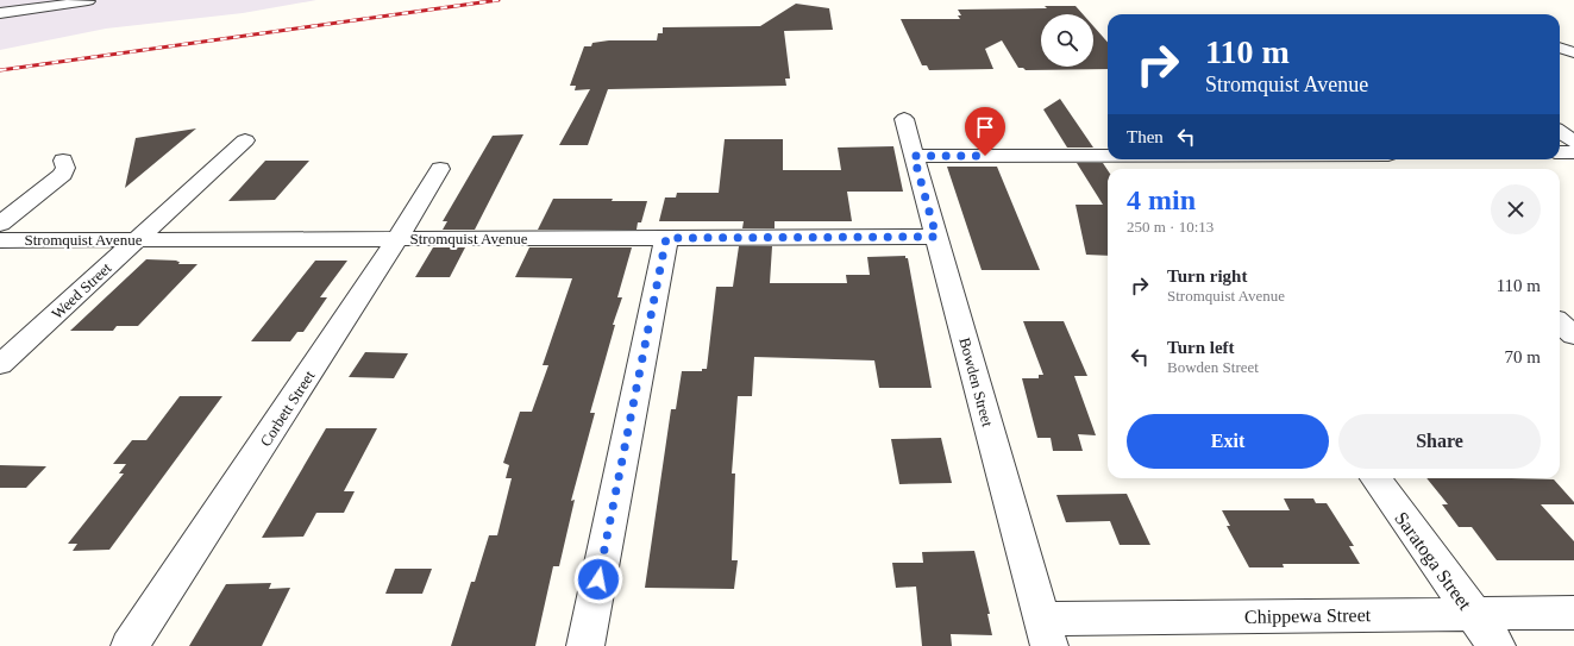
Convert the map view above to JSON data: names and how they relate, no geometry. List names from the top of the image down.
{
  "streets": {
    "street": [
      "Stromquist Avenue",
      "Weed Street",
      "Bowden Street",
      "Corbett Street",
      "Saratoga Street",
      "Chippewa Street"
    ]
  },
  "crossings": [
    ["Stromquist Avenue", "Weed Street"],
    ["Stromquist Avenue", "Bowden Street"],
    ["Stromquist Avenue", "Corbett Street"],
    ["Bowden Street", "Chippewa Street"],
    ["Saratoga Street", "Chippewa Street"]
  ],
  "page": {
    "turn": ["110 m", "Stromquist Avenue"],
    "then": "Then",
    "heading": ["4 min", "250 m · 10:13"],
    "list": [
      {
        "name": "Turn right",
        "note": "Stromquist Avenue",
        "value": "110 m"
      },
      {
        "name": "Turn left",
        "note": "Bowden Street",
        "value": "70 m"
      }
    ],
    "buttons": ["Exit", "Share"]
  }
}
